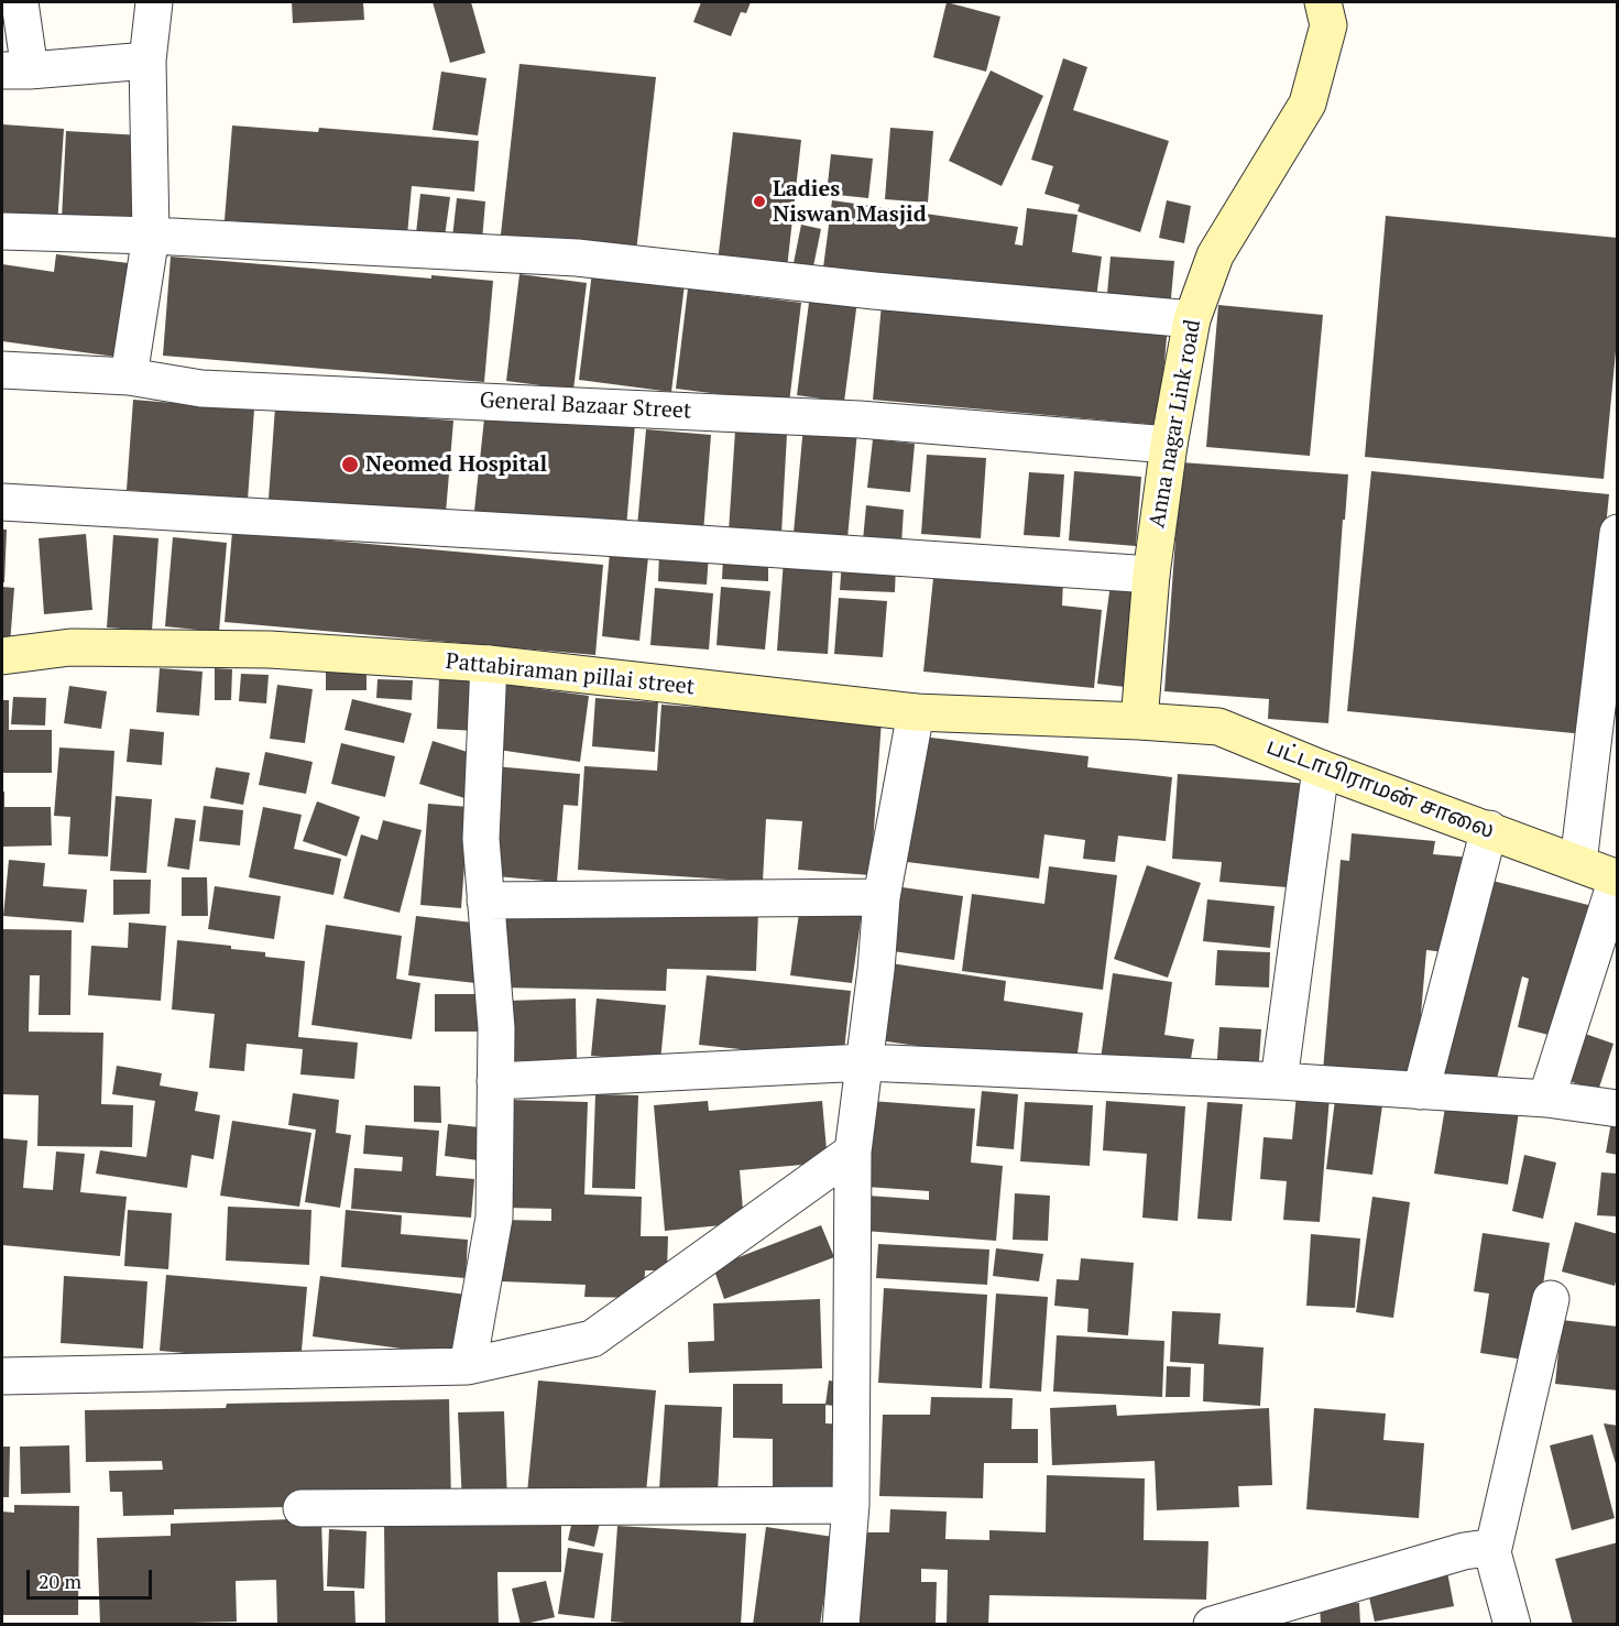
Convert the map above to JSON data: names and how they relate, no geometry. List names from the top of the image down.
{
  "streets": {
    "street": [
      "General Bazaar Street",
      "Anna nagar Link road",
      "Pattabiraman pillai street",
      "பட்டாபிராமன் சாலை"
    ]
  },
  "crossings": [
    ["General Bazaar Street", "Anna nagar Link road"],
    ["Anna nagar Link road", "Pattabiraman pillai street"],
    ["Anna nagar Link road", "பட்டாபிராமன் சாலை"],
    ["Pattabiraman pillai street", "பட்டாபிராமன் சாலை"]
  ],
  "places": ["Ladies Niswan Masjid", "Neomed Hospital"],
  "scale_bar": "20 m"
}
